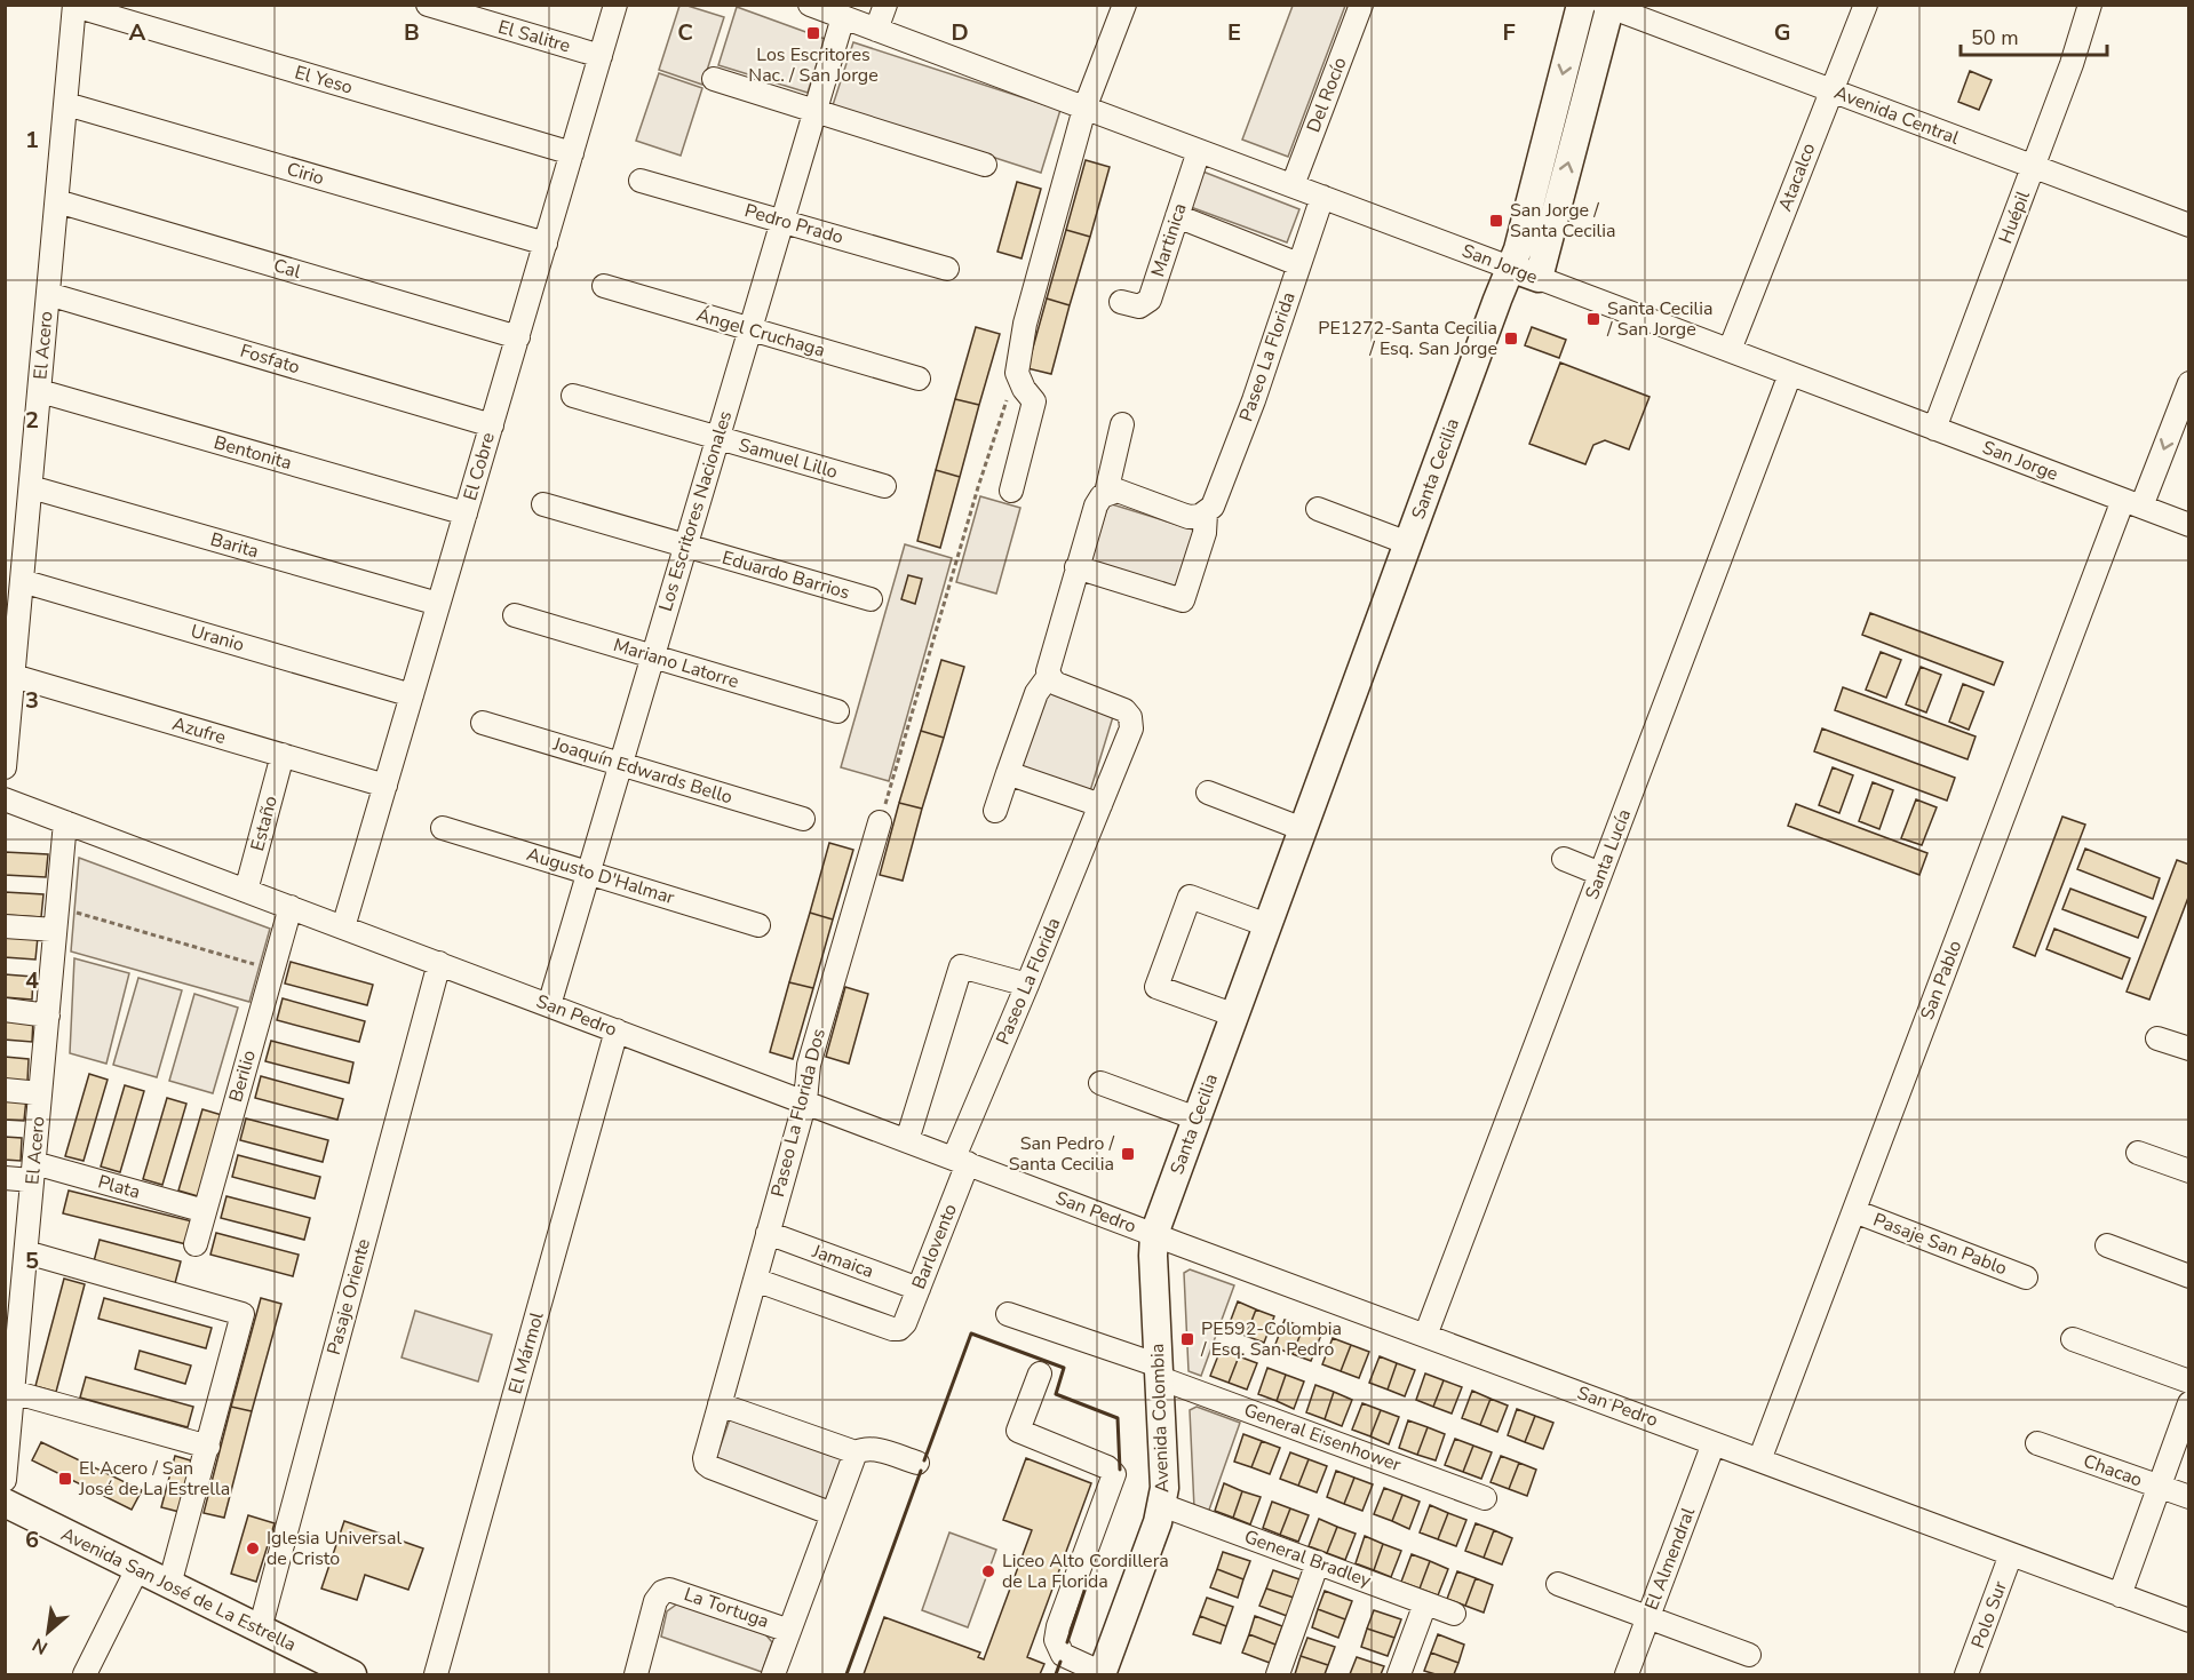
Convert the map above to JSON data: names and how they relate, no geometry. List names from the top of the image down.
{
  "streets": {
    "main road": [
      "San Jorge",
      "Santa Cecilia",
      "Avenida Colombia",
      "Avenida San José de La Estrella"
    ],
    "street": [
      "El Salitre",
      "El Yeso",
      "Del Rocío",
      "Avenida Central",
      "Cirio",
      "Atacalco",
      "Huépil",
      "Pedro Prado",
      "Martinica",
      "Cal",
      "Ángel Cruchaga",
      "El Acero",
      "Paseo La Florida",
      "Fosfato",
      "Bentonita",
      "Samuel Lillo",
      "El Cobre",
      "Los Escritores Nacionales",
      "Barita",
      "Eduardo Barrios",
      "Uranio",
      "Mariano Latorre",
      "Azufre",
      "Joaquín Edwards Bello",
      "Estaño",
      "Santa Lucía",
      "Augusto D'Halmar",
      "San Pablo",
      "San Pedro",
      "Berilio",
      "Paseo La Florida Dos",
      "Plata",
      "Pasaje San Pablo",
      "Barlovento",
      "Jamaica",
      "Pasaje Oriente",
      "El Mármol",
      "General Eisenhower",
      "Chacao",
      "General Bradley",
      "El Almendral",
      "La Tortuga",
      "Polo Sur"
    ]
  },
  "crossings": [
    ["El Salitre", "El Cobre"],
    ["El Yeso", "El Acero"],
    ["El Yeso", "El Cobre"],
    ["Del Rocío", "San Jorge"],
    ["Avenida Central", "Atacalco"],
    ["Avenida Central", "Huépil"],
    ["Cirio", "El Acero"],
    ["Cirio", "El Cobre"],
    ["Atacalco", "San Jorge"],
    ["Huépil", "San Jorge"],
    ["Pedro Prado", "Los Escritores Nacionales"],
    ["Martinica", "San Jorge"],
    ["San Jorge", "Paseo La Florida"],
    ["San Jorge", "Santa Cecilia"],
    ["San Jorge", "Los Escritores Nacionales"],
    ["San Jorge", "Santa Lucía"],
    ["San Jorge", "San Pablo"],
    ["Cal", "El Acero"],
    ["Cal", "El Cobre"],
    ["Ángel Cruchaga", "Los Escritores Nacionales"],
    ["El Acero", "Fosfato"],
    ["El Acero", "Bentonita"],
    ["El Acero", "Barita"],
    ["El Acero", "Uranio"],
    ["El Acero", "Azufre"],
    ["El Acero", "San Pedro"],
    ["El Acero", "Plata"],
    ["Paseo La Florida", "San Pedro"],
    ["Paseo La Florida", "Barlovento"],
    ["Fosfato", "El Cobre"],
    ["Bentonita", "El Cobre"],
    ["Samuel Lillo", "Los Escritores Nacionales"],
    ["El Cobre", "Barita"],
    ["El Cobre", "Uranio"],
    ["El Cobre", "Azufre"],
    ["El Cobre", "San Pedro"],
    ["Santa Cecilia", "San Pedro"],
    ["Santa Cecilia", "Avenida Colombia"],
    ["Los Escritores Nacionales", "Eduardo Barrios"],
    ["Los Escritores Nacionales", "Mariano Latorre"],
    ["Los Escritores Nacionales", "Joaquín Edwards Bello"],
    ["Los Escritores Nacionales", "Augusto D'Halmar"],
    ["Los Escritores Nacionales", "San Pedro"],
    ["Azufre", "Estaño"],
    ["Estaño", "San Pedro"],
    ["Santa Lucía", "San Pedro"],
    ["San Pablo", "San Pedro"],
    ["San Pablo", "Pasaje San Pablo"],
    ["San Pedro", "Berilio"],
    ["San Pedro", "Paseo La Florida Dos"],
    ["San Pedro", "Barlovento"],
    ["San Pedro", "Pasaje Oriente"],
    ["San Pedro", "El Mármol"],
    ["San Pedro", "Avenida Colombia"],
    ["San Pedro", "El Almendral"],
    ["San Pedro", "Polo Sur"],
    ["Berilio", "Plata"],
    ["Paseo La Florida Dos", "Barlovento"],
    ["Paseo La Florida Dos", "Jamaica"],
    ["Barlovento", "Jamaica"],
    ["Pasaje Oriente", "Avenida San José de La Estrella"],
    ["Avenida Colombia", "General Eisenhower"],
    ["Avenida Colombia", "General Bradley"]
  ],
  "places": {
    "transit": [
      "Los Escritores Nac. / San Jorge",
      "San Jorge / Santa Cecilia",
      "Santa Cecilia / San Jorge",
      "PE1272-Santa Cecilia / Esq. San Jorge",
      "San Pedro / Santa Cecilia",
      "PE592-Colombia / Esq. San Pedro",
      "El Acero / San José de La Estrella"
    ],
    "other": ["Iglesia Universal de Cristo", "Liceo Alto Cordillera de La Florida"]
  },
  "scale_bar": "50 m",
  "north": "bottom left",
  "grid": {
    "columns": [
      "A",
      "B",
      "C",
      "D",
      "E",
      "F",
      "G"
    ],
    "rows": [
      "1",
      "2",
      "3",
      "4",
      "5",
      "6"
    ]
  }
}
